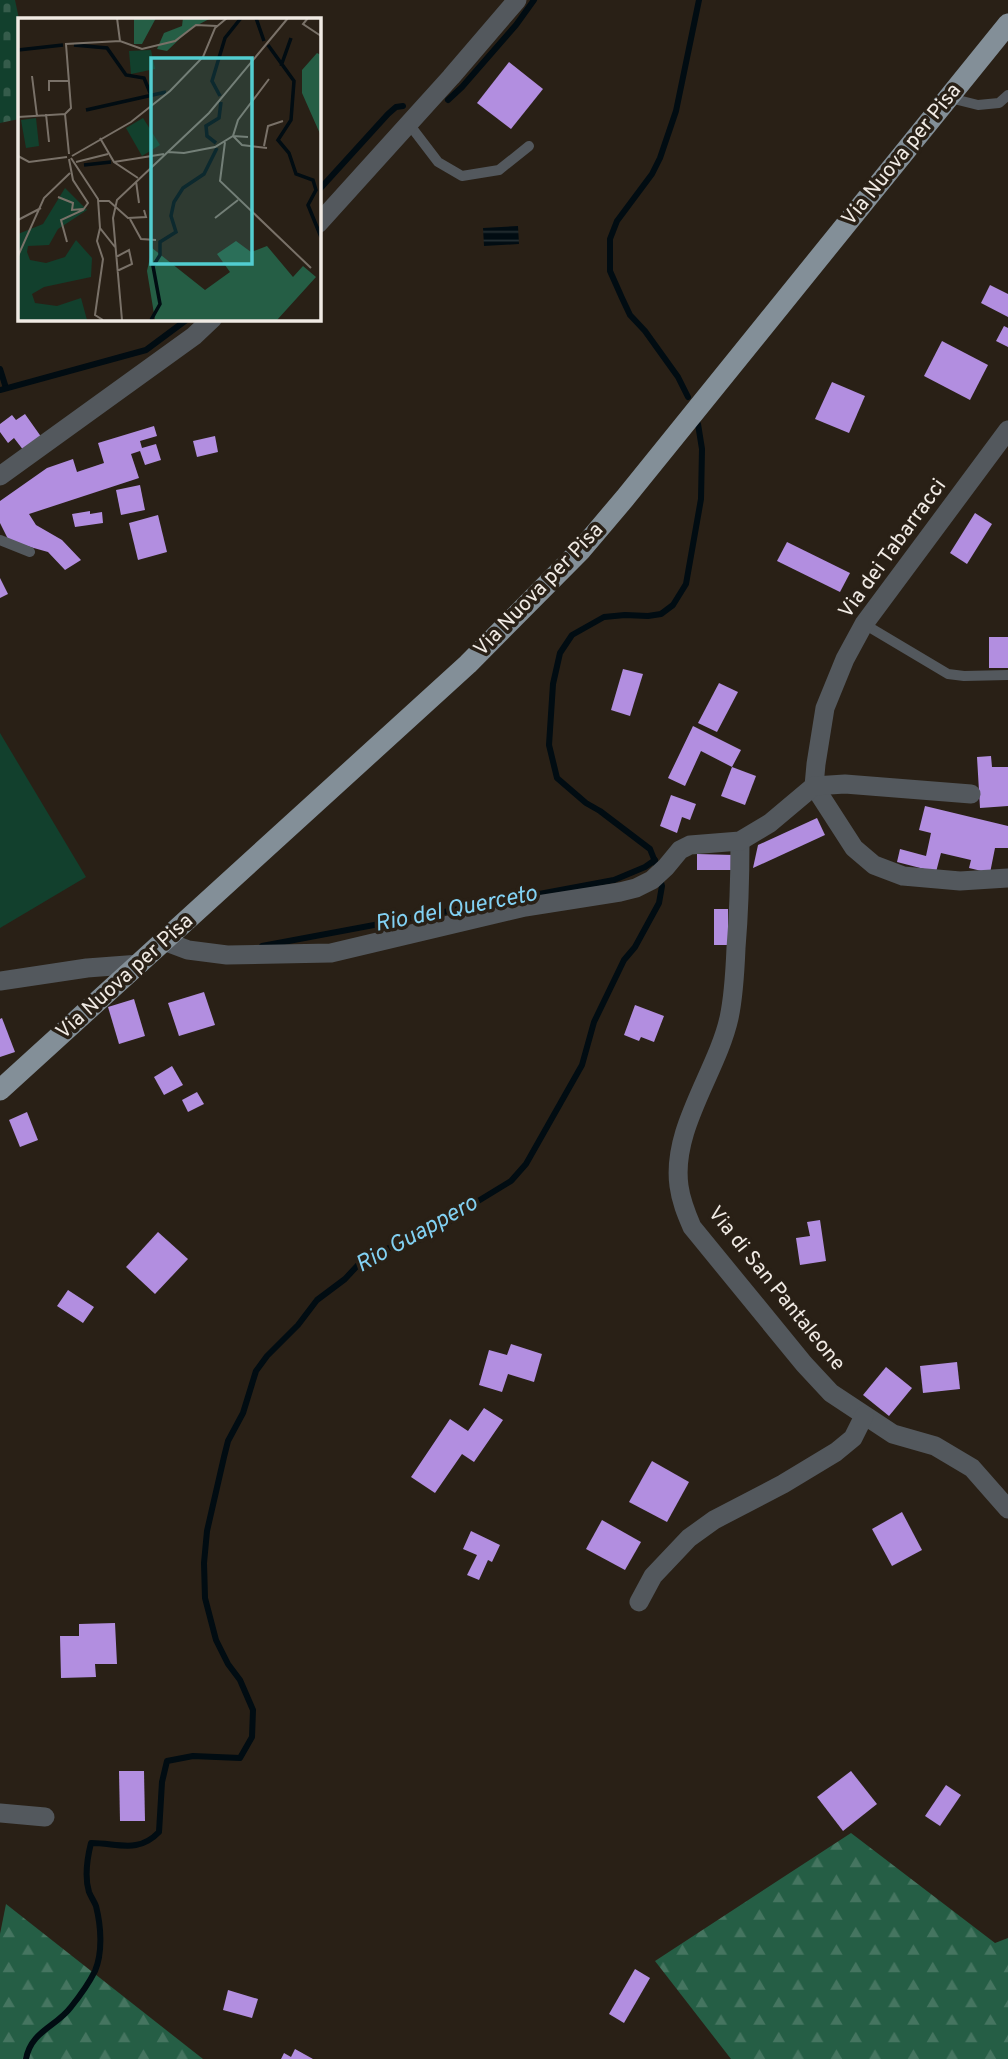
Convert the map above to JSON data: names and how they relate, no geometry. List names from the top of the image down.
{
  "streets": {
    "main road": ["Via Nuova per Pisa"],
    "street": ["Via dei Tabarracci", "Via di San Pantaleone"]
  },
  "water": ["Rio del Querceto", "Rio Guappero"]
}
